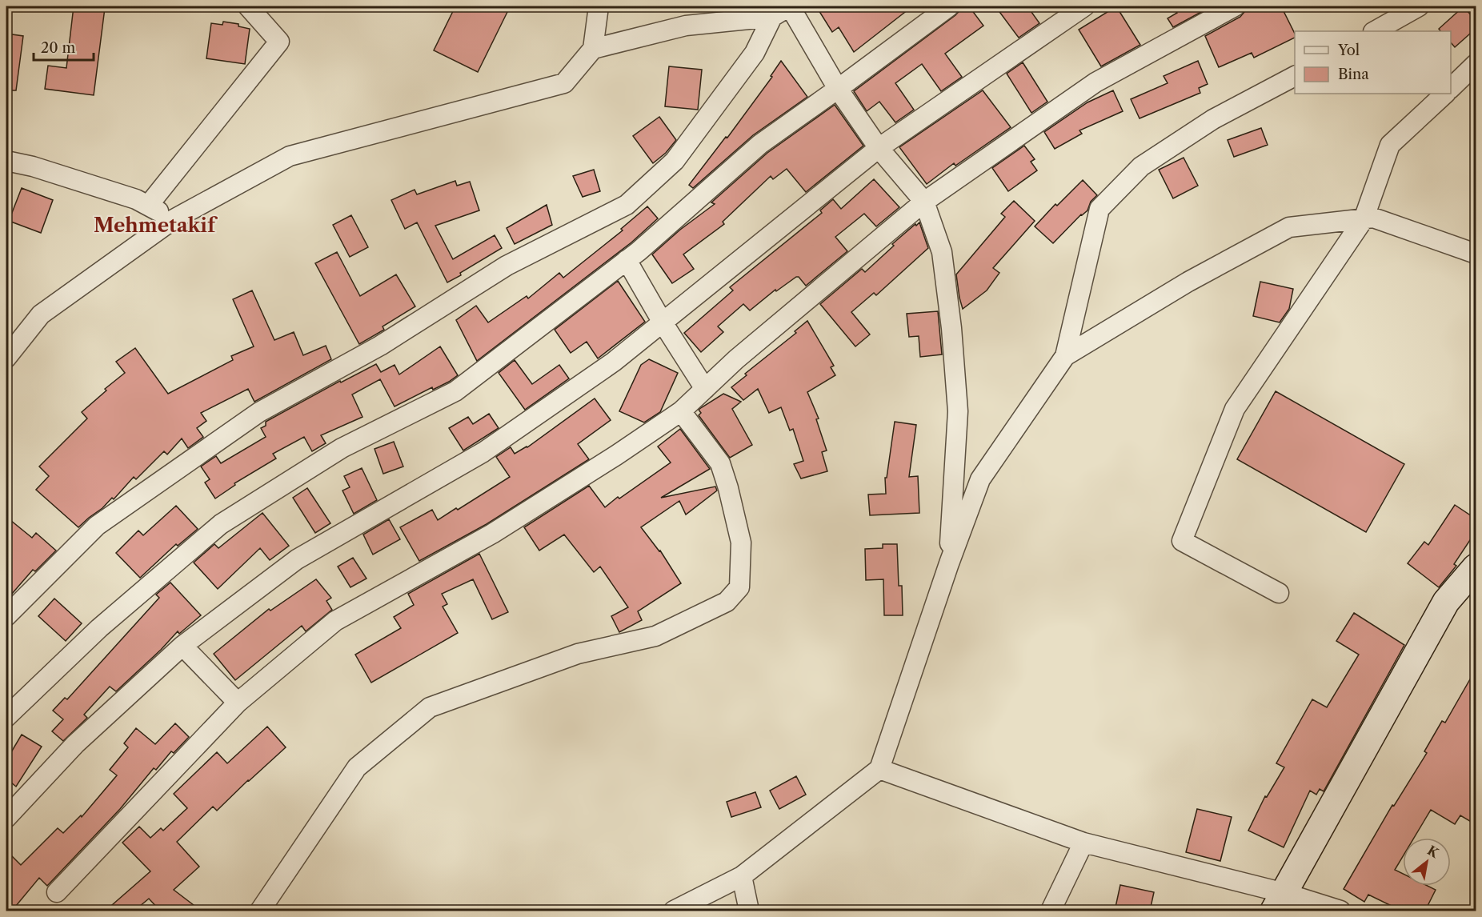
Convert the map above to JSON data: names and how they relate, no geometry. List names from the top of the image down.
{
  "districts": ["Mehmetakif"],
  "legend": ["Yol", "Bina"],
  "scale_bar": "20 m",
  "north": "top right"
}
